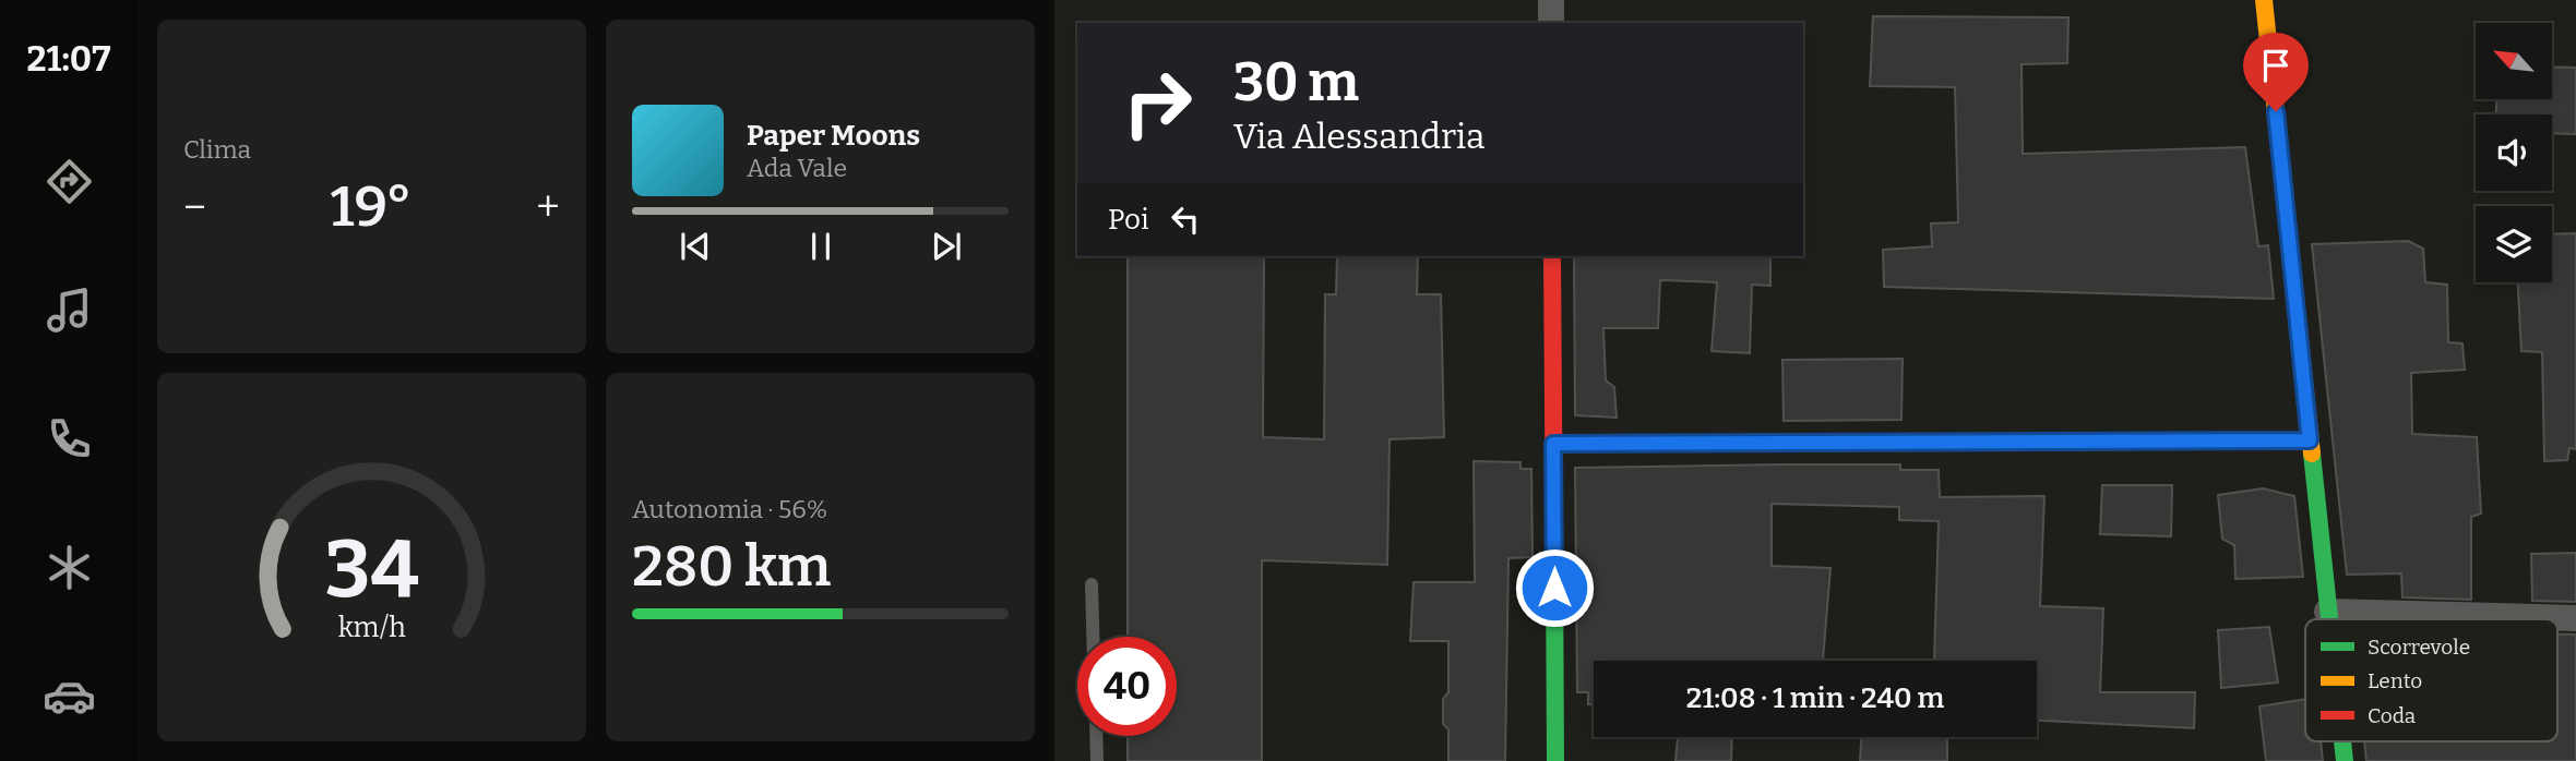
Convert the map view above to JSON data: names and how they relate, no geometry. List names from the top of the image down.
{
  "legend": ["Scorrevole", "Lento", "Coda"],
  "north": "top left",
  "page": {
    "tabs": "21:07",
    "tile": [
      "Clima",
      ["Autonomia · 56%", "280 km"]
    ],
    "turn": ["30 m", "Via Alessandria"],
    "song": ["Paper Moons", "Ada Vale"],
    "heat": ["−", "19°", "+"],
    "then": "Poi",
    "limit": "40",
    "trip": "21:08 · 1 min · 240 m",
    "gauge": ["34", "km/h"]
  }
}
